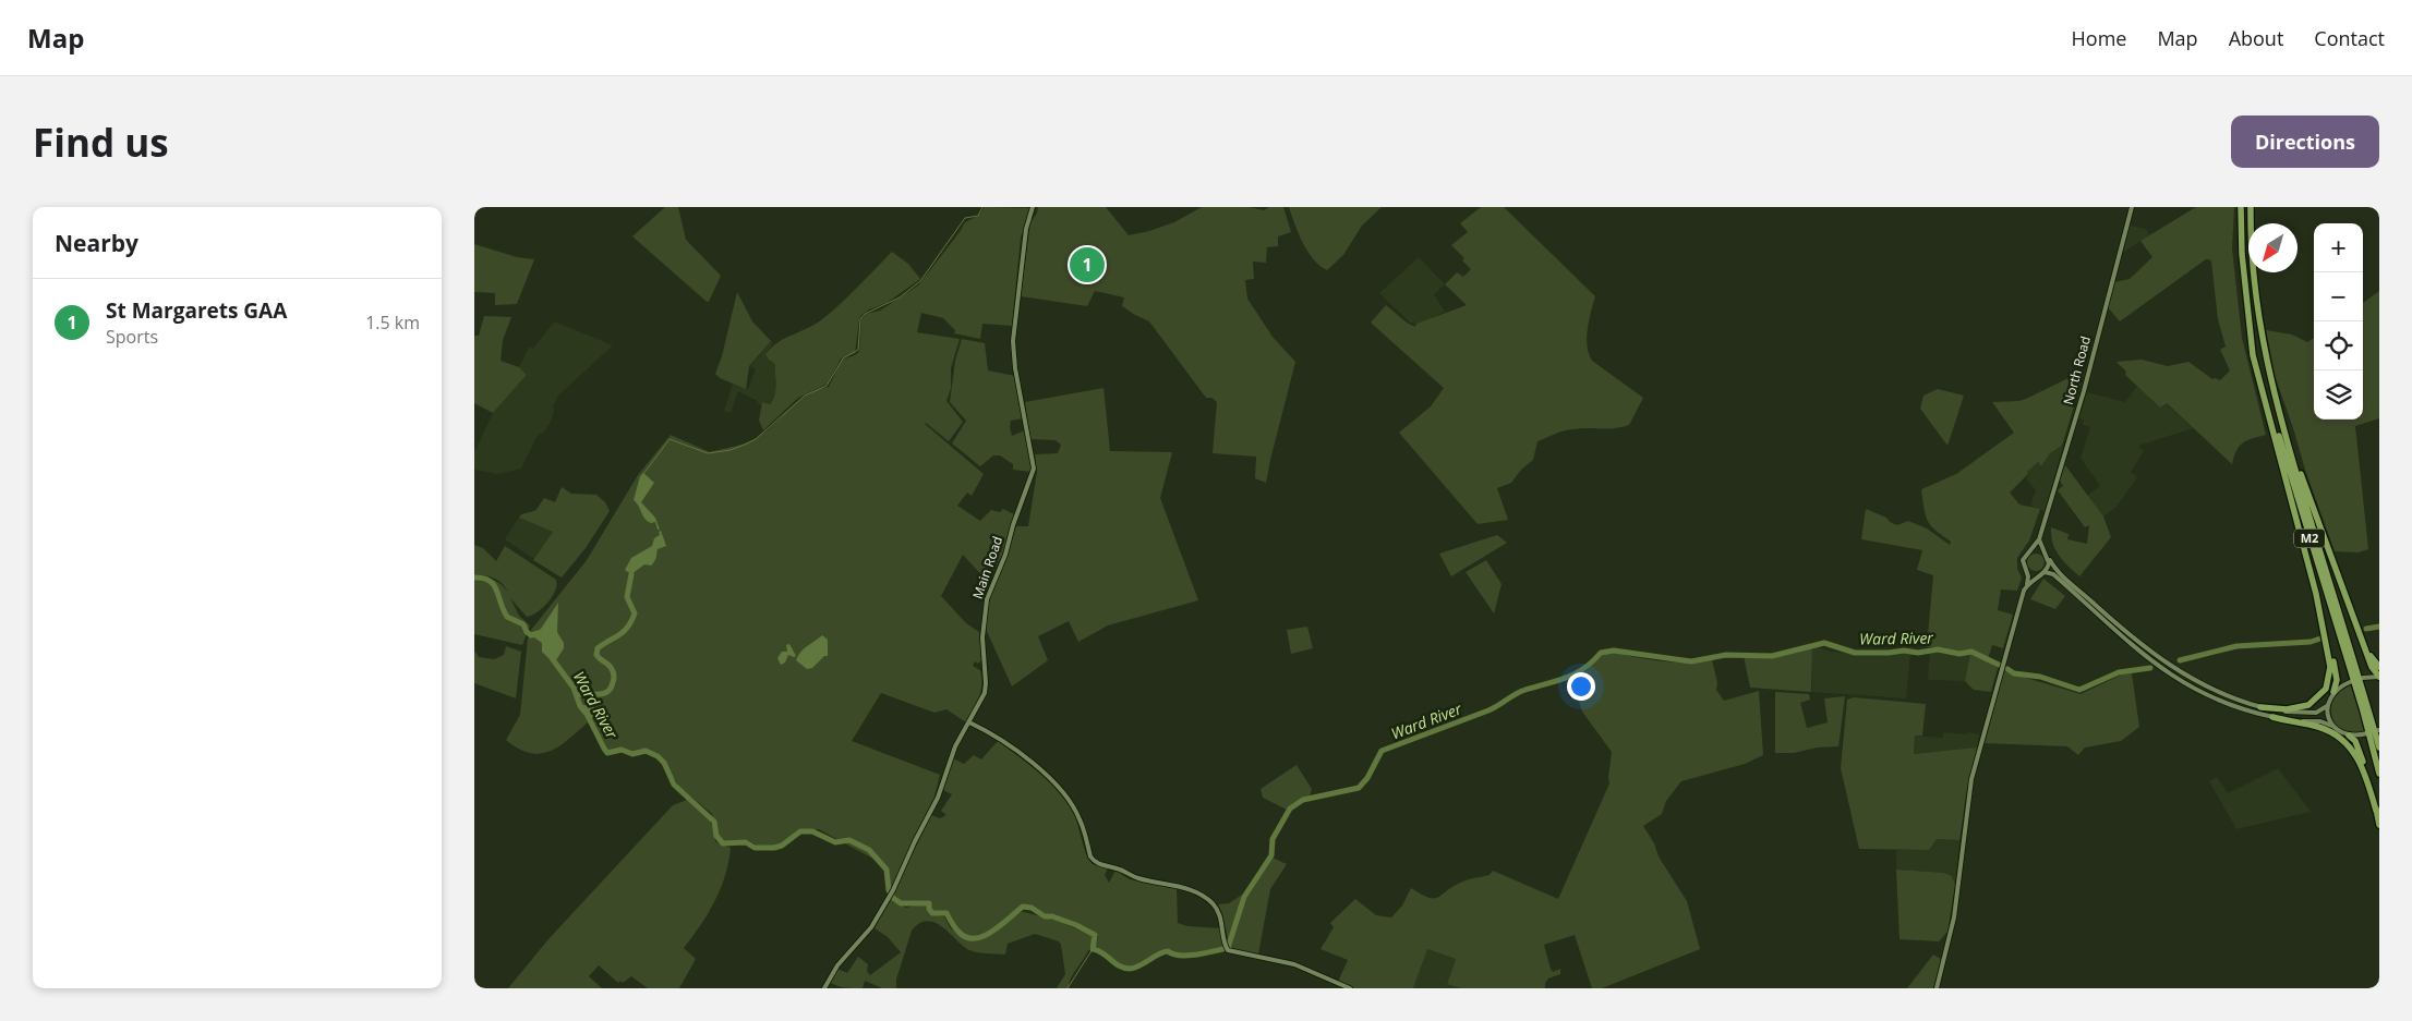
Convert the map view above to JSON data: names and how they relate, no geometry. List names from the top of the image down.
{
  "streets": {
    "highway": ["M2"],
    "main road": ["North Road", "Main Road"]
  },
  "water": ["Ward River"],
  "north": "bottom left",
  "page": {
    "header": "Map",
    "nav": [
      "Home",
      "Map",
      "About",
      "Contact"
    ],
    "buttons": "Directions",
    "title": "Find us",
    "heading": "Nearby",
    "map_buttons": ["+", "−"],
    "pins": "1",
    "list": [
      {
        "mark": "1",
        "name": "St Margarets GAA",
        "note": "Sports",
        "value": "1.5 km"
      }
    ]
  }
}
